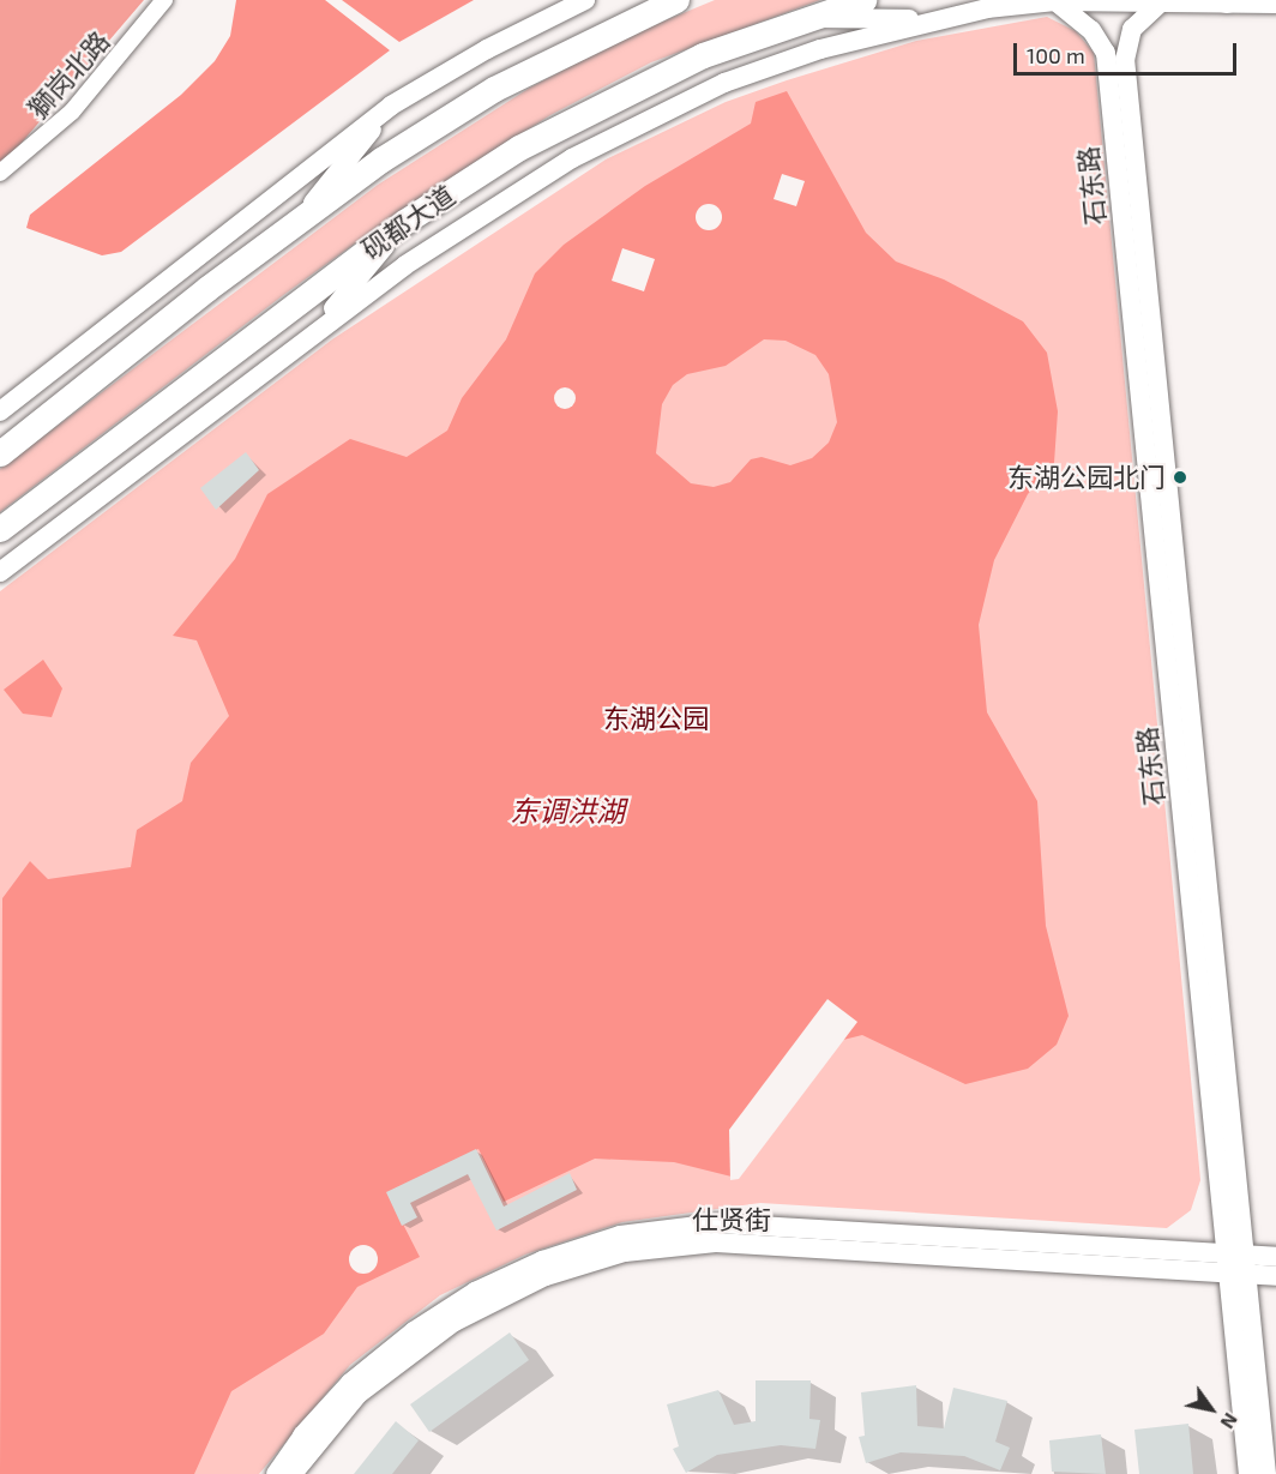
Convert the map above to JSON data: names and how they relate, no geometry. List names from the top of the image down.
{
  "streets": {
    "main road": ["砚都大道"],
    "street": ["獅岗北路", "石东路", "仕贤街"]
  },
  "crossings": [
    ["石东路", "仕贤街"]
  ],
  "water": ["东调洪湖"],
  "parks": ["东湖公园"],
  "places": ["东湖公园北门"],
  "scale_bar": "100 m",
  "north": "bottom right"
}
